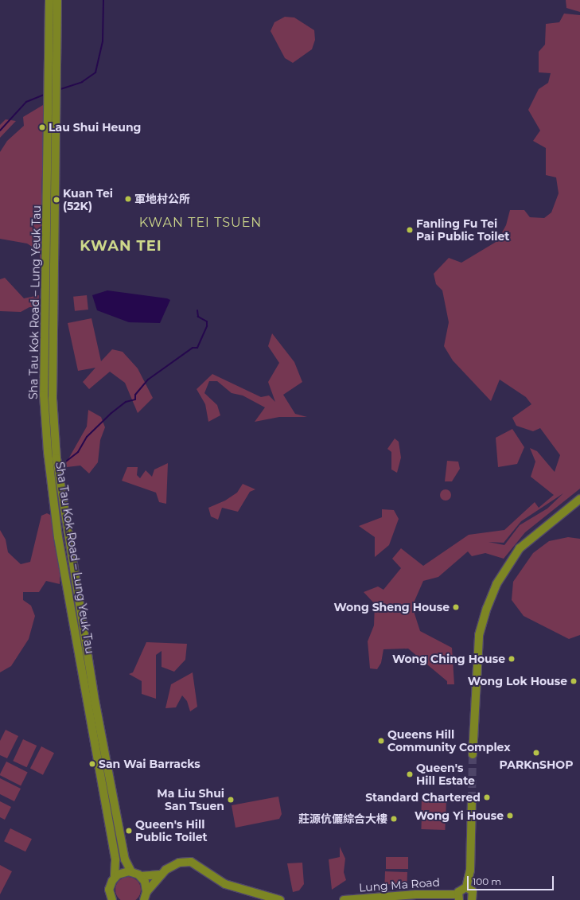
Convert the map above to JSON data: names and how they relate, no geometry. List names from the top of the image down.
{
  "streets": {
    "main road": ["Sha Tau Kok Road – Lung Yeuk Tau", "Lung Ma Road"]
  },
  "districts": ["KWAN TEI TSUEN", "KWAN TEI"],
  "places": [
    "Lau Shui Heung",
    "軍地村公所",
    "Kuan Tei (52K)",
    "Fanling Fu Tei Pai Public Toilet",
    "Wong Sheng House",
    "Wong Ching House",
    "Wong Lok House",
    "Queens Hill Community Complex",
    "PARKnSHOP",
    "San Wai Barracks",
    "Queen's Hill Estate",
    "Standard Chartered",
    "Ma Liu Shui San Tsuen",
    "Wong Yi House",
    "莊源伉儷綜合大樓",
    "Queen's Hill Public Toilet"
  ],
  "scale_bar": "100 m"
}
